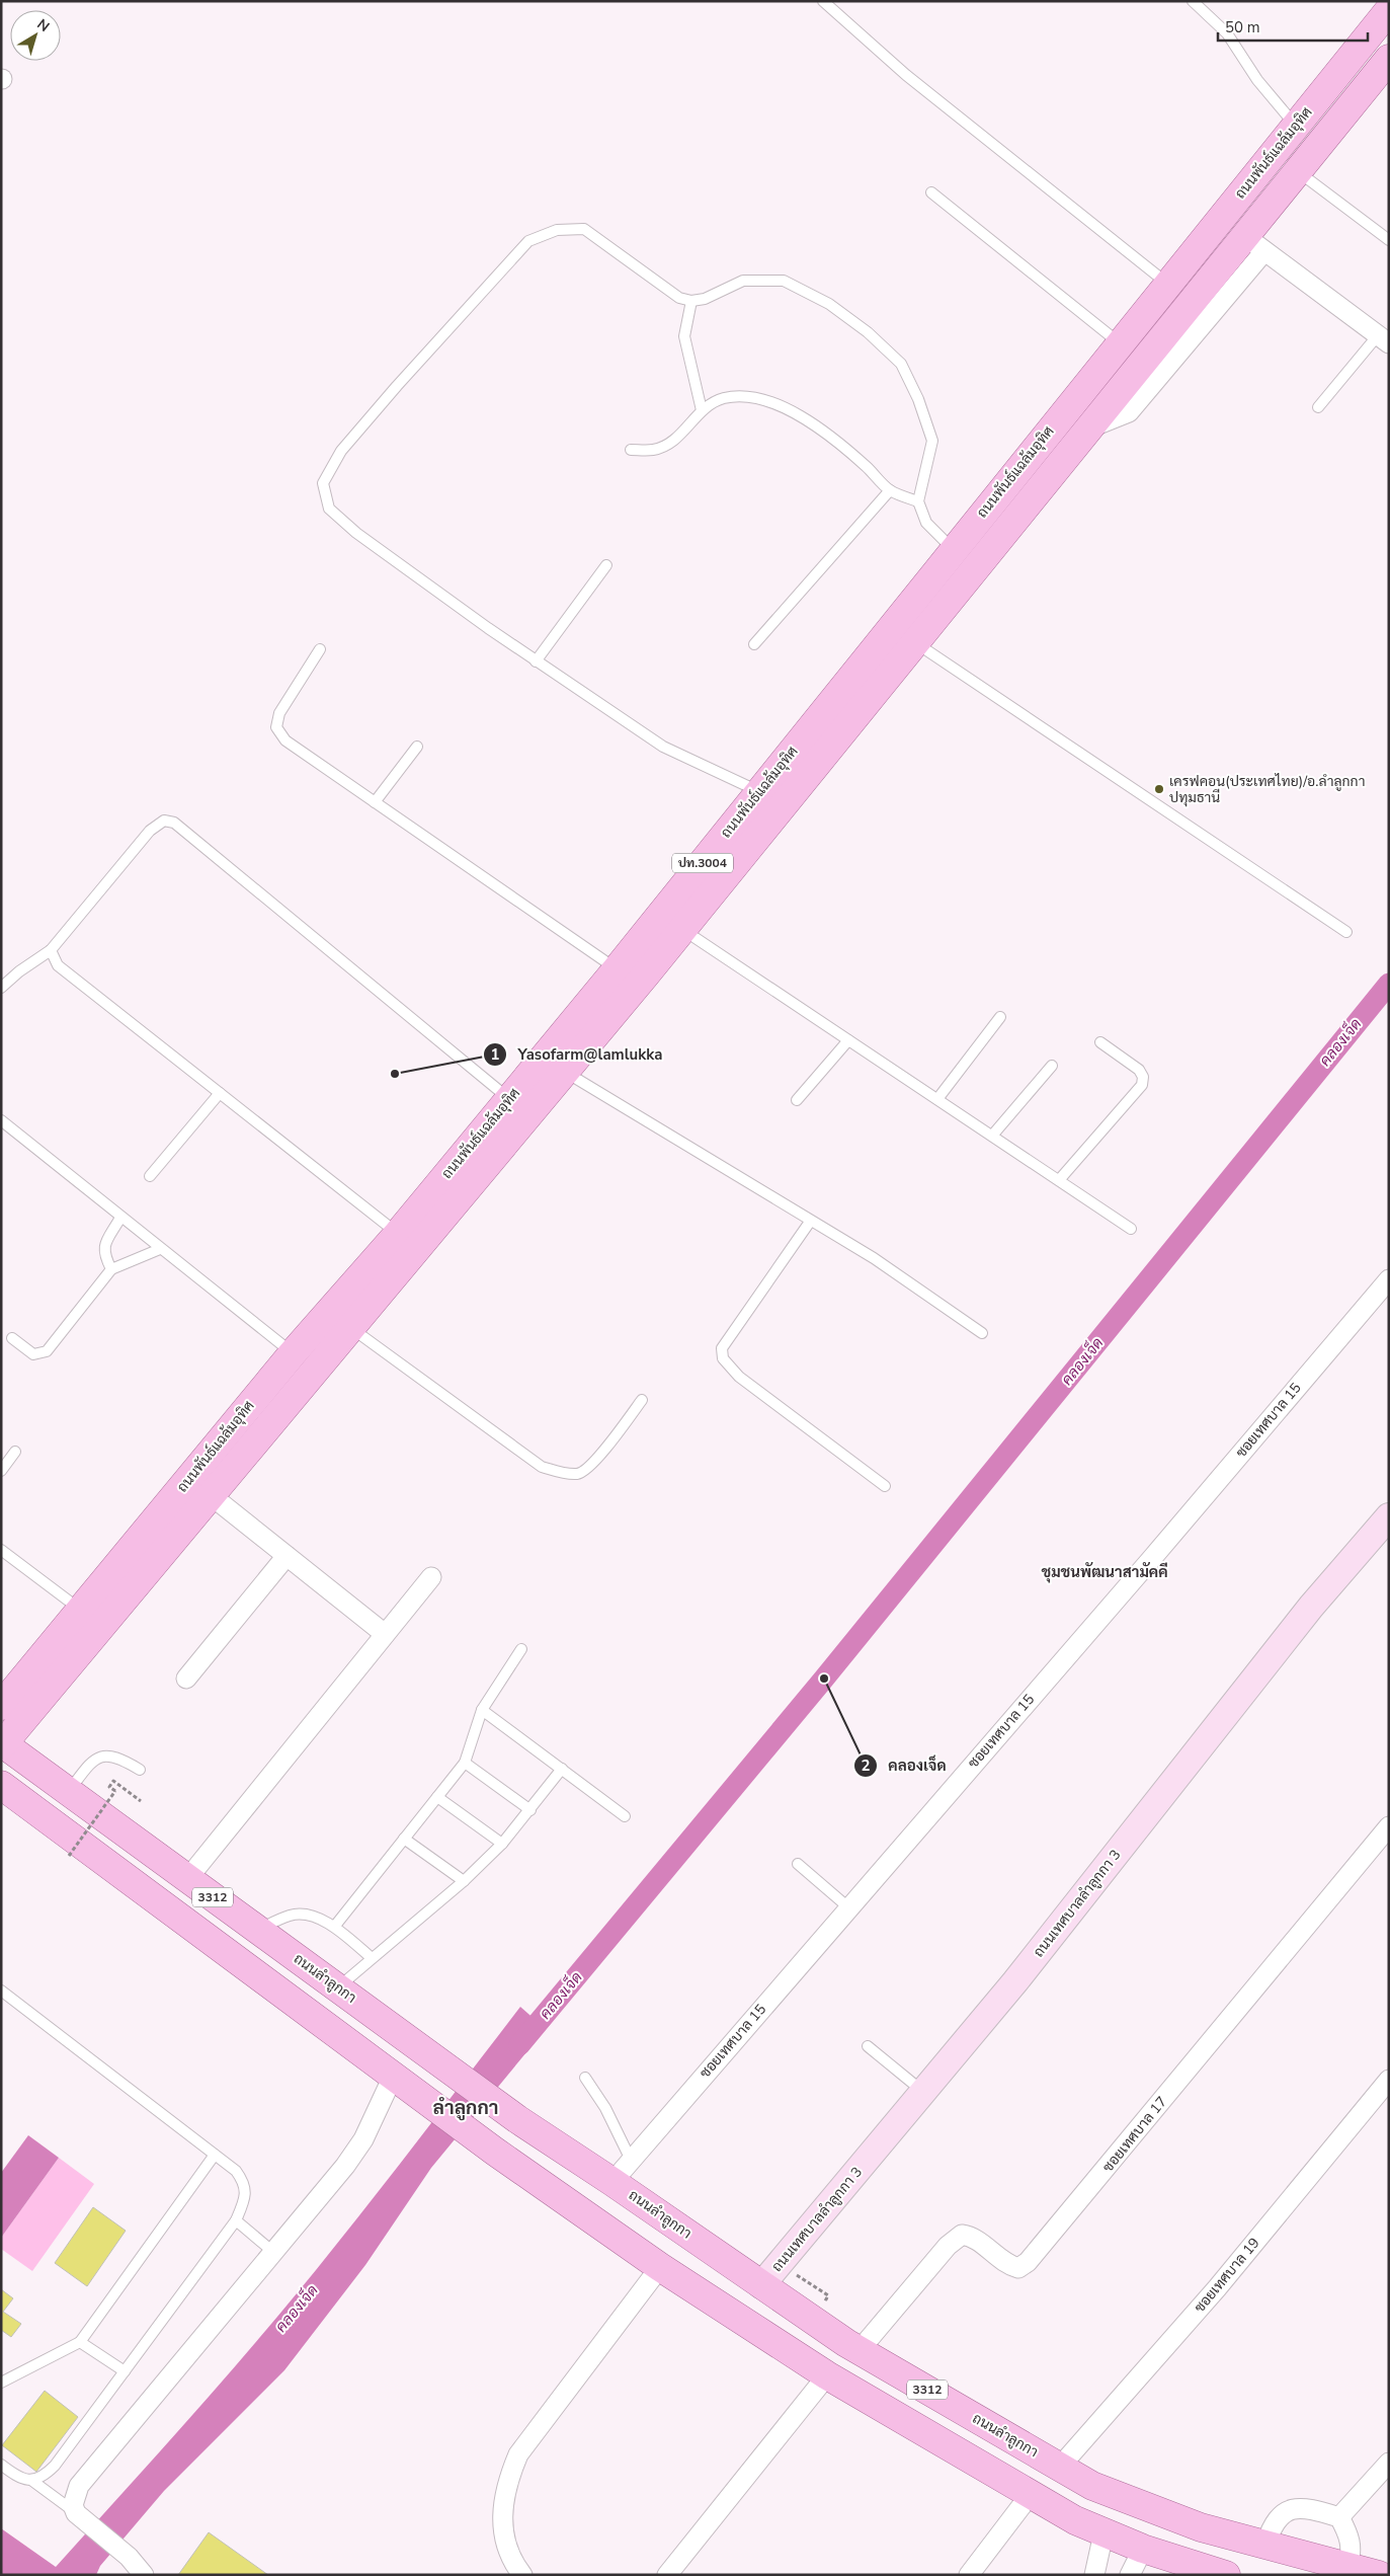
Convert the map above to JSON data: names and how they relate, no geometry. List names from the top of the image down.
{
  "streets": {
    "main road": [
      "ถนนพันธ์แฉล้มอุทิศ",
      "ปท.3004",
      "3312",
      "ถนนลำลูกกา"
    ],
    "street": [
      "ซอยเทศบาล 15",
      "ถนนเทศบาลลำลูกกา 3",
      "ซอยเทศบาล 17",
      "ซอยเทศบาล 19"
    ]
  },
  "crossings": [
    ["ถนนพันธ์แฉล้มอุทิศ", "ถนนลำลูกกา"],
    ["ซอยเทศบาล 15", "ถนนลำลูกกา"],
    ["ถนนเทศบาลลำลูกกา 3", "ถนนลำลูกกา"],
    ["ถนนลำลูกกา", "ซอยเทศบาล 17"],
    ["ถนนลำลูกกา", "ซอยเทศบาล 19"]
  ],
  "districts": ["ชุมชนพัฒนาสามัคคี", "ลำลูกกา"],
  "water": ["คลองเจ็ด"],
  "places": ["เครฟคอน(ประเทศไทย)/อ.ลำลูกกา ปทุมธานี", "Yasofarm@lamlukka", "คลองเจ็ด"],
  "scale_bar": "50 m",
  "north": "top right"
}
